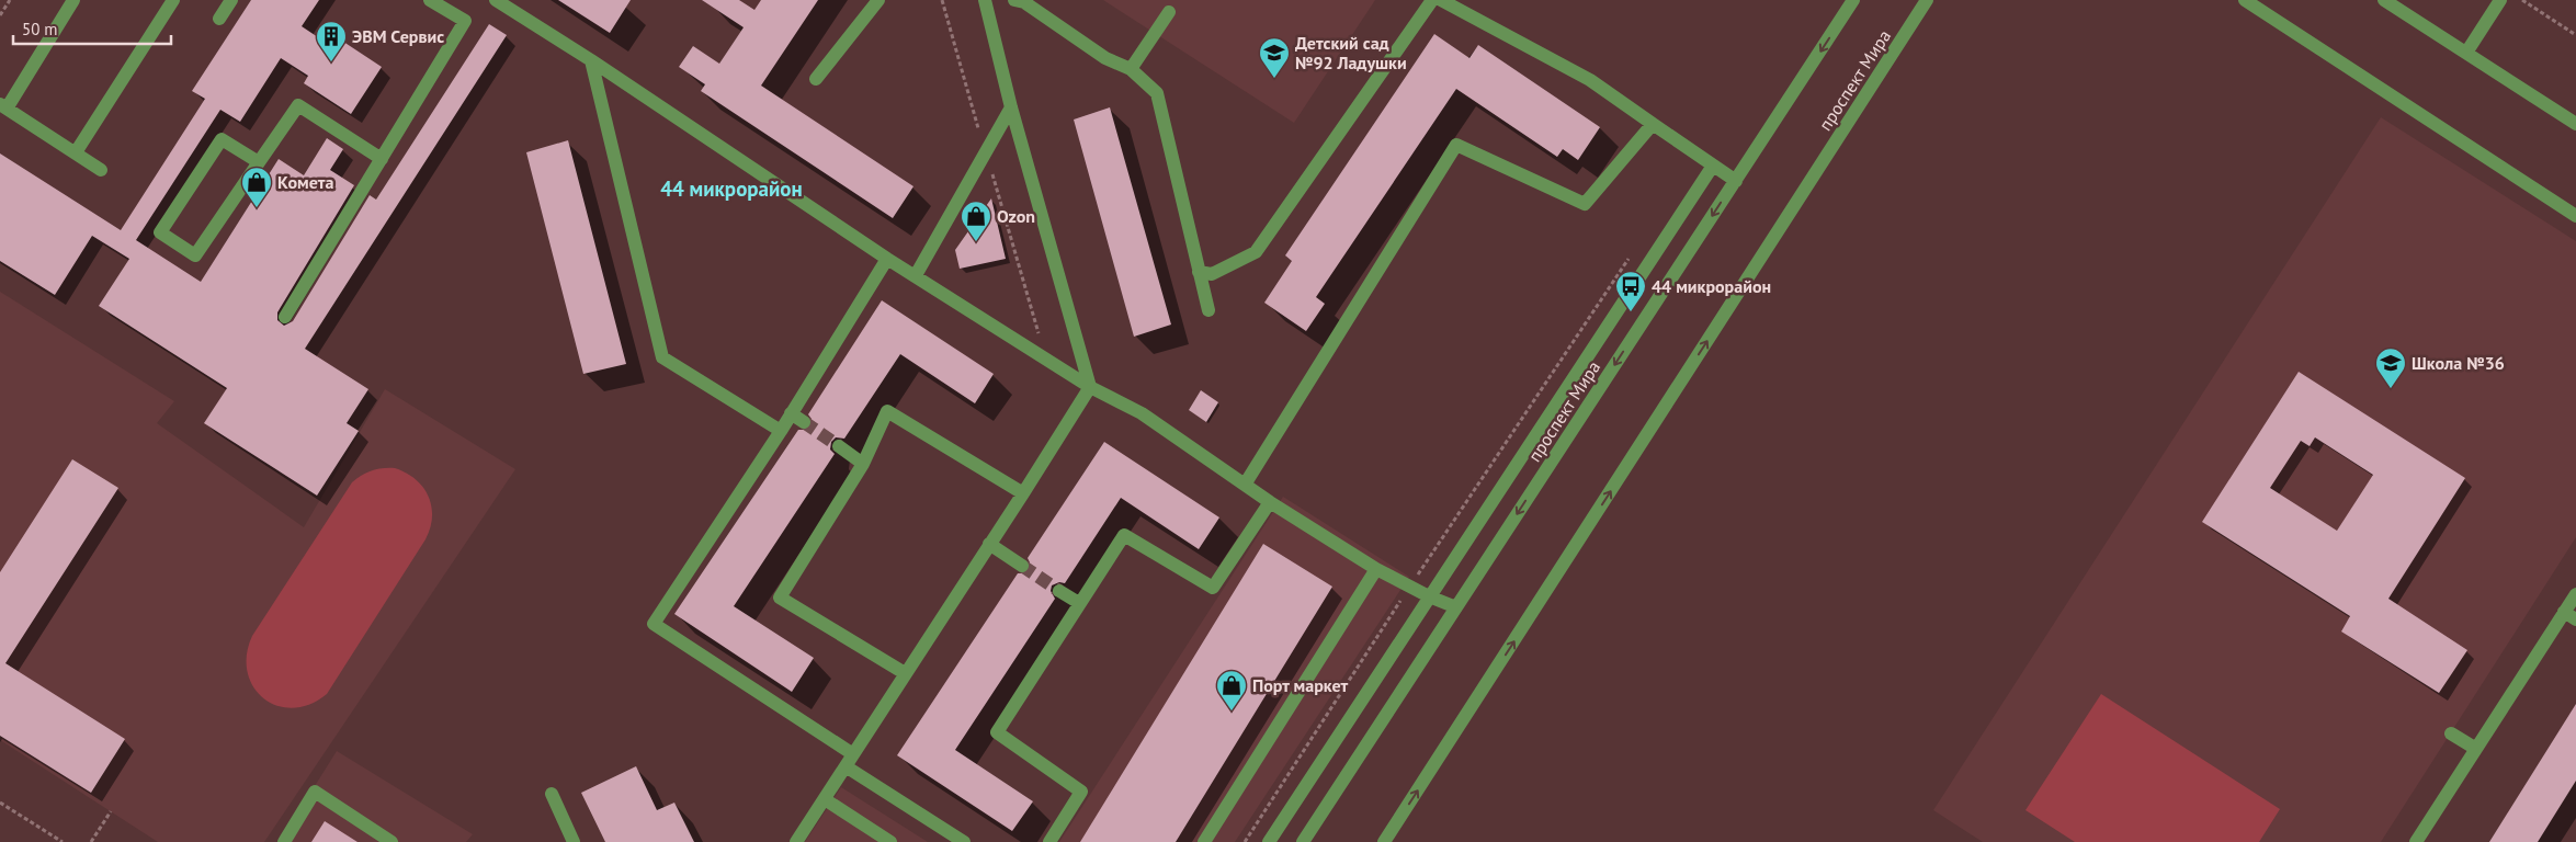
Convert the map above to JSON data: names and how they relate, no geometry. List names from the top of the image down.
{
  "streets": {
    "street": ["проспект Мира"]
  },
  "districts": ["44 микрорайон"],
  "places": {
    "building": ["ЭВМ Сервис"],
    "school or university": ["Детский сад №92 Ладушки", "Школа №36"],
    "shop": ["Комета", "Ozon", "Порт маркет"],
    "bus stop": ["44 микрорайон"]
  },
  "scale_bar": "50 m"
}
